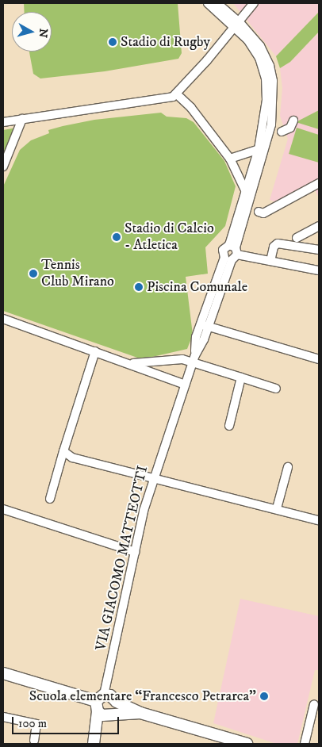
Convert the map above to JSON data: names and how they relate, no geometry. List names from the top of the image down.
{
  "streets": {
    "street": ["VIA GIACOMO MATTEOTTI"]
  },
  "places": [
    "Stadio di Rugby",
    "Stadio di Calcio - Atletica",
    "Tennis Club Mirano",
    "Piscina Comunale",
    "Scuola elementare “Francesco Petrarca”"
  ],
  "scale_bar": "100 m",
  "north": "right"
}
